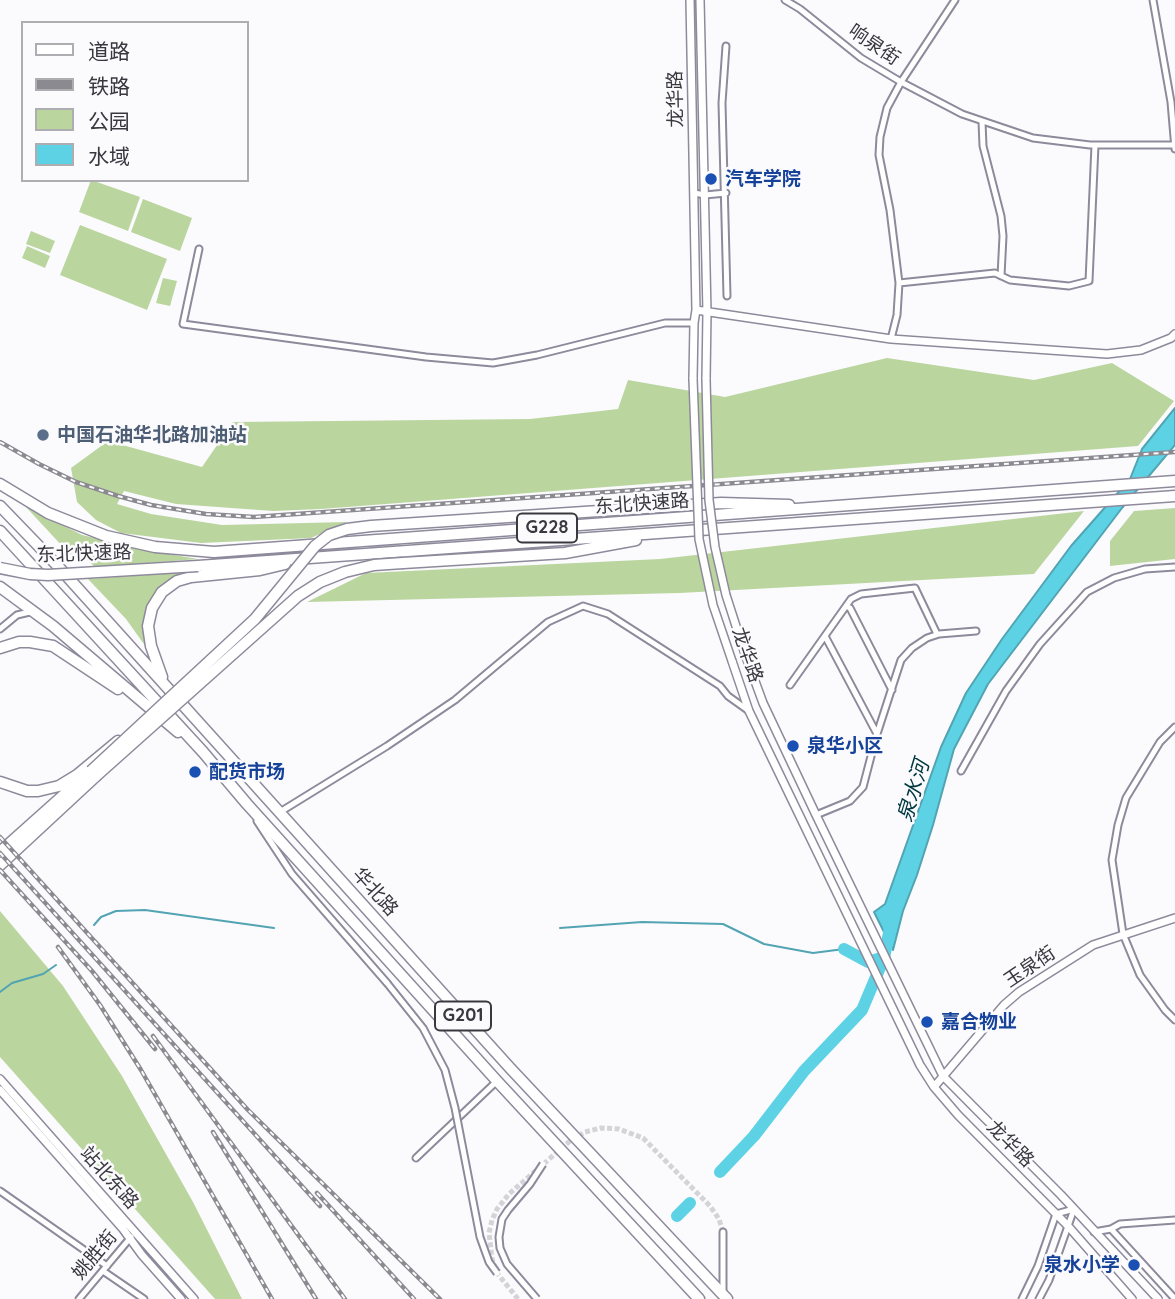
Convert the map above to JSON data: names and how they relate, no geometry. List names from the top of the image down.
{
  "streets": {
    "highway": [
      "东北快速路",
      "G228",
      "华北路",
      "G201"
    ],
    "street": [
      "响泉街",
      "龙华路",
      "玉泉街",
      "站北东路",
      "姚胜街"
    ]
  },
  "crossings": [
    ["龙华路", "玉泉街"],
    ["站北东路", "姚胜街"]
  ],
  "water": ["泉水河"],
  "places": [
    "汽车学院",
    "中国石油华北路加油站",
    "泉华小区",
    "配货市场",
    "嘉合物业",
    "泉水小学"
  ],
  "legend": [
    "道路",
    "铁路",
    "公园",
    "水域"
  ]
}
